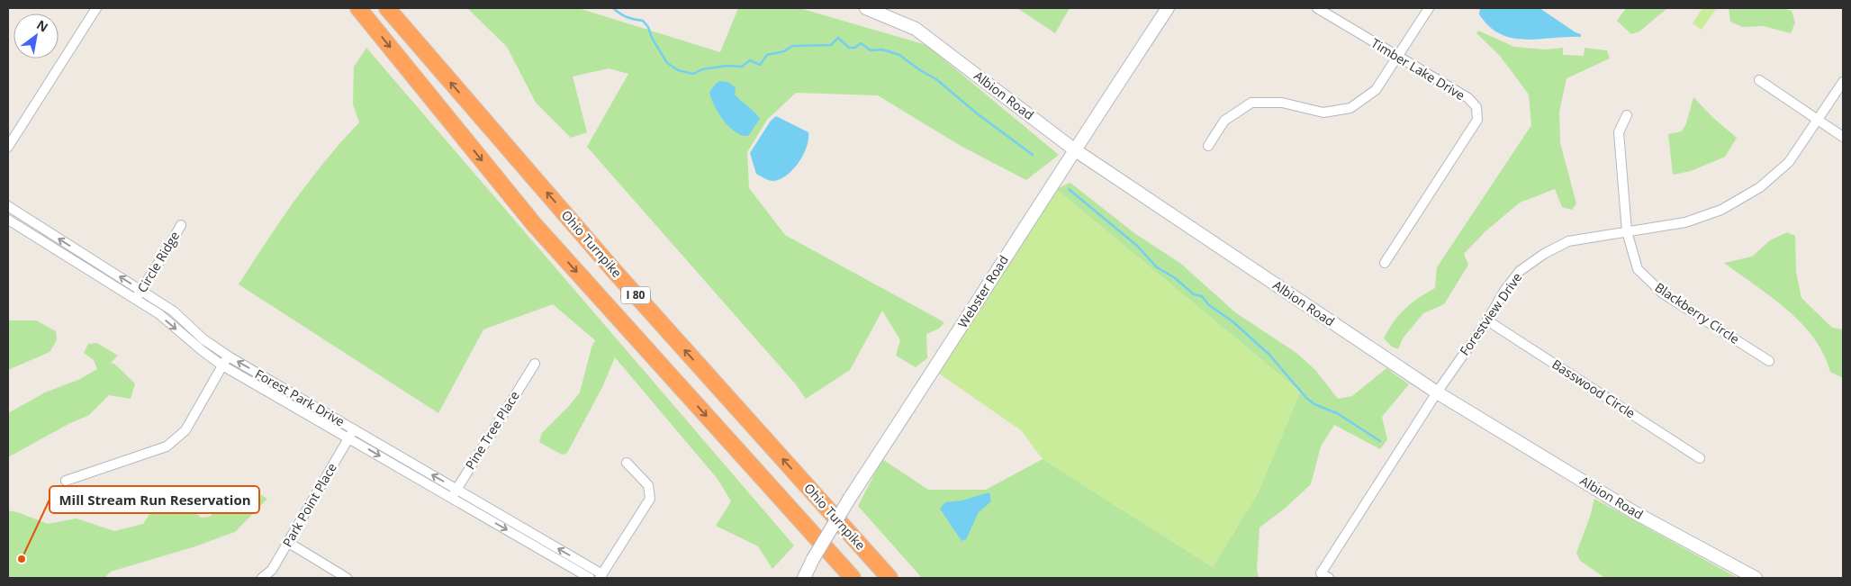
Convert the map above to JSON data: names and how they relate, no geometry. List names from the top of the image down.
{
  "streets": {
    "highway": ["Ohio Turnpike", "I 80"],
    "street": [
      "Timber Lake Drive",
      "Albion Road",
      "Circle Ridge",
      "Webster Road",
      "Blackberry Circle",
      "Forestview Drive",
      "Basswood Circle",
      "Forest Park Drive",
      "Pine Tree Place",
      "Park Point Place"
    ]
  },
  "crossings": [
    ["Albion Road", "Webster Road"],
    ["Albion Road", "Forestview Drive"],
    ["Circle Ridge", "Forest Park Drive"],
    ["Blackberry Circle", "Forestview Drive"],
    ["Forestview Drive", "Basswood Circle"],
    ["Forest Park Drive", "Pine Tree Place"],
    ["Forest Park Drive", "Park Point Place"]
  ],
  "places": ["Mill Stream Run Reservation"],
  "north": "top right"
}
